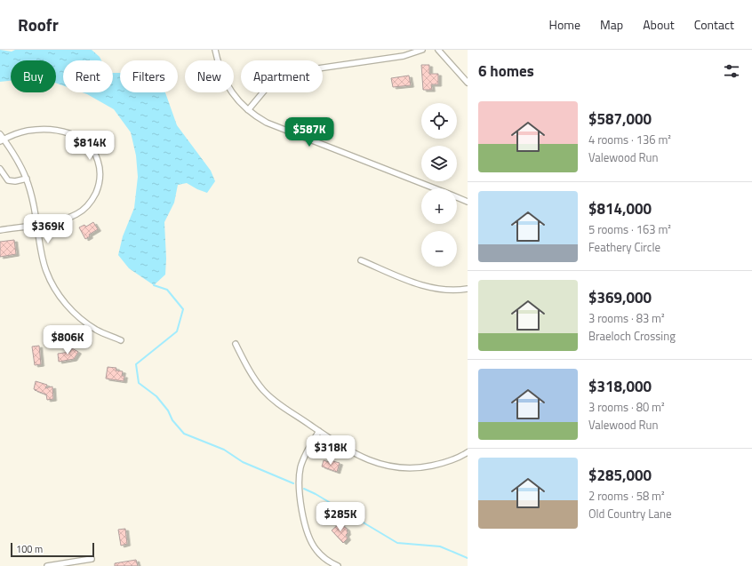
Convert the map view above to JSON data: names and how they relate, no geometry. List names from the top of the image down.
{
  "scale_bar": "100 m",
  "page": {
    "header": "Roofr",
    "nav": [
      "Home",
      "Map",
      "About",
      "Contact"
    ],
    "heading": "6 homes",
    "chip": [
      "Buy",
      "Rent",
      "Filters",
      "New",
      "Apartment"
    ],
    "list": [
      {
        "name": "$587,000",
        "note": "4 rooms · 136 m² · Valewood Run"
      },
      {
        "name": "$814,000",
        "note": "5 rooms · 163 m² · Feathery Circle"
      },
      {
        "name": "$369,000",
        "note": "3 rooms · 83 m² · Braeloch Crossing"
      },
      {
        "name": "$318,000",
        "note": "3 rooms · 80 m² · Valewood Run"
      },
      {
        "name": "$285,000",
        "note": "2 rooms · 58 m² · Old Country Lane"
      }
    ],
    "map_buttons": ["+", "−"],
    "price": [
      "$587K",
      "$814K",
      "$369K",
      "$806K",
      "$318K",
      "$285K"
    ],
    "scale": "100 m"
  }
}
